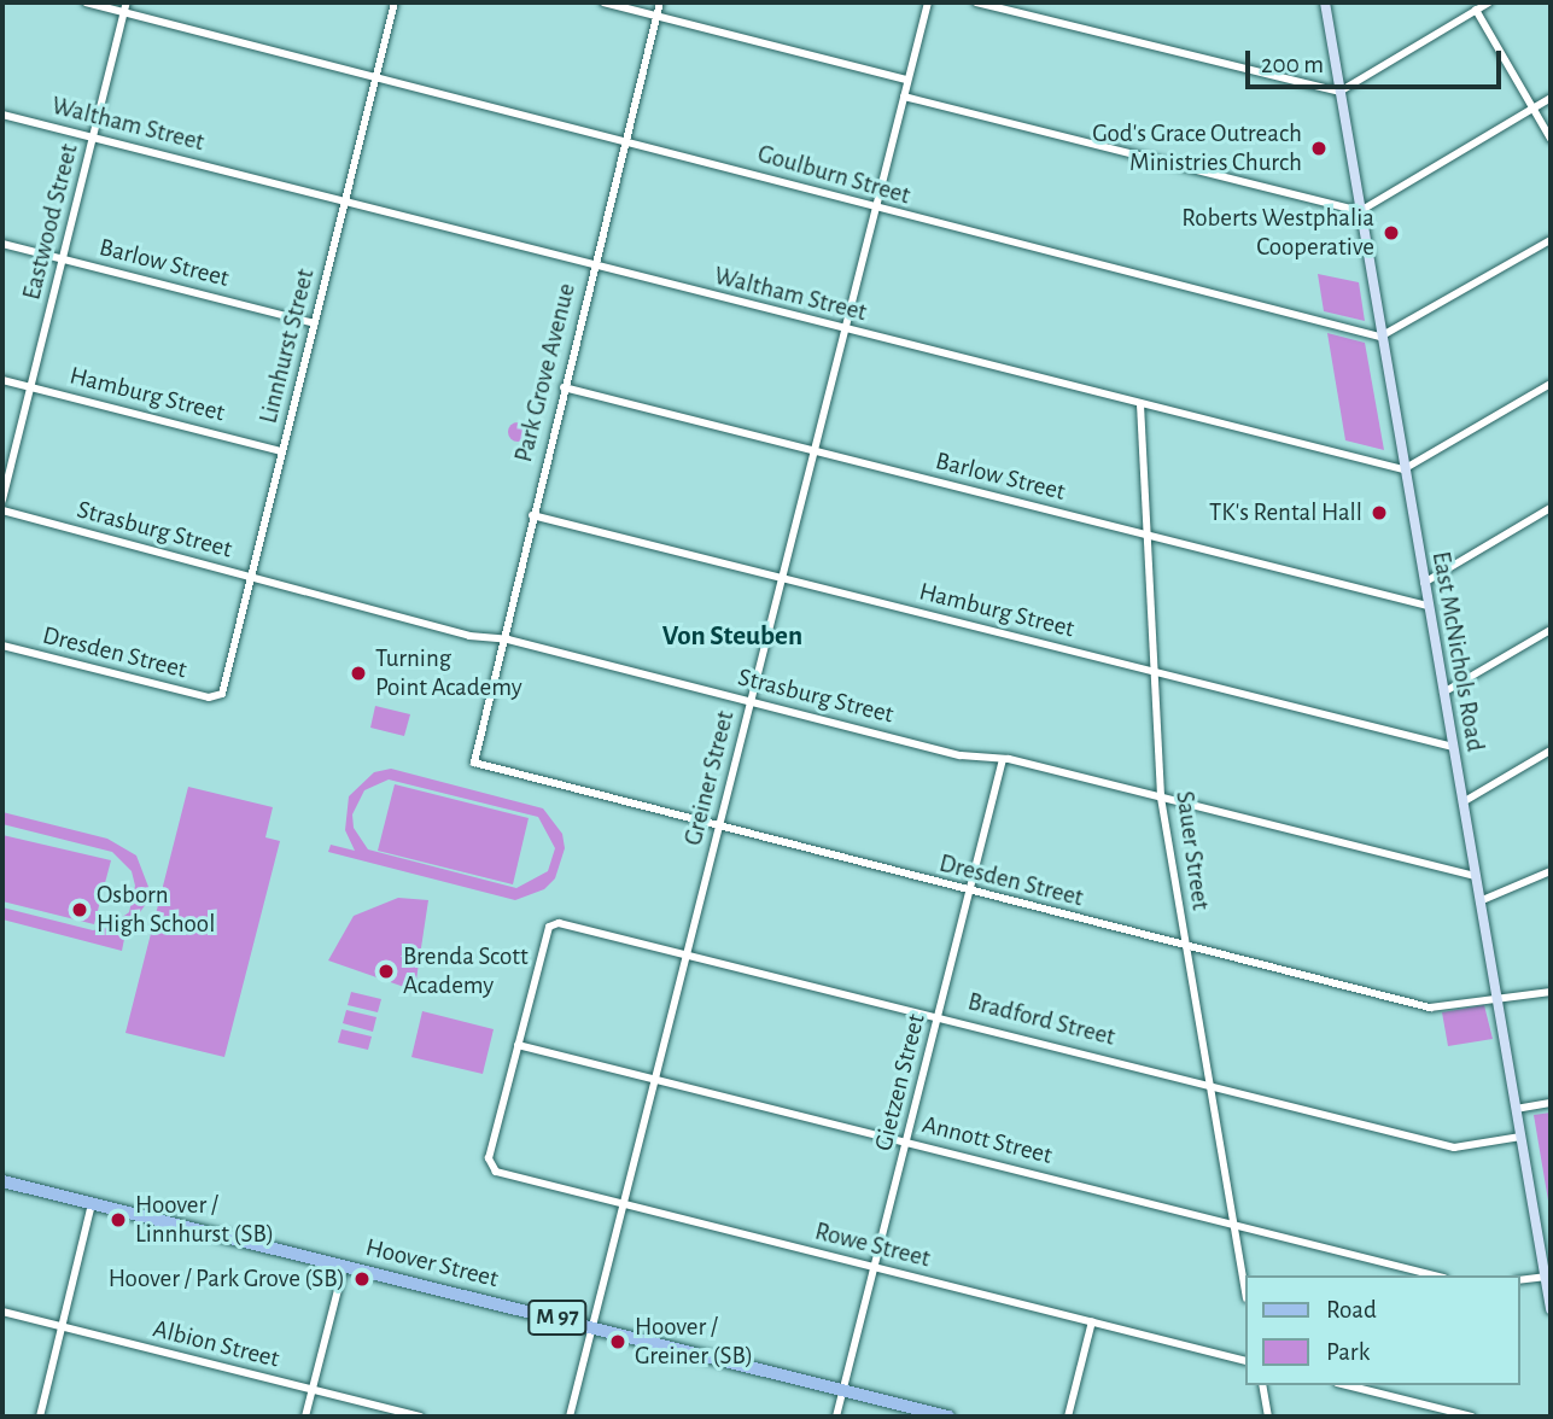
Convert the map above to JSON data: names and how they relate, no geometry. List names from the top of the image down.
{
  "streets": {
    "main road": ["Hoover Street", "M 97"],
    "street": [
      "Waltham Street",
      "Goulburn Street",
      "Eastwood Street",
      "Barlow Street",
      "Linnhurst Street",
      "Park Grove Avenue",
      "Hamburg Street",
      "Strasburg Street",
      "East McNichols Road",
      "Dresden Street",
      "Greiner Street",
      "Sauer Street",
      "Bradford Street",
      "Gietzen Street",
      "Annott Street",
      "Rowe Street",
      "Albion Street"
    ]
  },
  "crossings": [
    ["Waltham Street", "Eastwood Street"],
    ["Waltham Street", "Linnhurst Street"],
    ["Waltham Street", "Park Grove Avenue"],
    ["Waltham Street", "East McNichols Road"],
    ["Waltham Street", "Greiner Street"],
    ["Waltham Street", "Sauer Street"],
    ["Goulburn Street", "Eastwood Street"],
    ["Goulburn Street", "Linnhurst Street"],
    ["Goulburn Street", "Park Grove Avenue"],
    ["Goulburn Street", "East McNichols Road"],
    ["Goulburn Street", "Greiner Street"],
    ["Eastwood Street", "Barlow Street"],
    ["Eastwood Street", "Hamburg Street"],
    ["Barlow Street", "Linnhurst Street"],
    ["Barlow Street", "Park Grove Avenue"],
    ["Barlow Street", "East McNichols Road"],
    ["Barlow Street", "Greiner Street"],
    ["Barlow Street", "Sauer Street"],
    ["Linnhurst Street", "Hamburg Street"],
    ["Linnhurst Street", "Strasburg Street"],
    ["Linnhurst Street", "Dresden Street"],
    ["Park Grove Avenue", "Hamburg Street"],
    ["Park Grove Avenue", "Strasburg Street"],
    ["Park Grove Avenue", "Dresden Street"],
    ["Hamburg Street", "East McNichols Road"],
    ["Hamburg Street", "Greiner Street"],
    ["Hamburg Street", "Sauer Street"],
    ["Strasburg Street", "East McNichols Road"],
    ["Strasburg Street", "Greiner Street"],
    ["Strasburg Street", "Sauer Street"],
    ["Strasburg Street", "Gietzen Street"],
    ["East McNichols Road", "Dresden Street"],
    ["East McNichols Road", "Bradford Street"],
    ["Dresden Street", "Greiner Street"],
    ["Dresden Street", "Sauer Street"],
    ["Dresden Street", "Gietzen Street"],
    ["Greiner Street", "Bradford Street"],
    ["Greiner Street", "Annott Street"],
    ["Greiner Street", "Rowe Street"],
    ["Greiner Street", "Hoover Street"],
    ["Sauer Street", "Bradford Street"],
    ["Sauer Street", "Annott Street"],
    ["Bradford Street", "Gietzen Street"],
    ["Bradford Street", "Annott Street"],
    ["Bradford Street", "Rowe Street"],
    ["Gietzen Street", "Annott Street"],
    ["Gietzen Street", "Rowe Street"],
    ["Gietzen Street", "Hoover Street"],
    ["Annott Street", "Rowe Street"]
  ],
  "districts": ["Von Steuben"],
  "places": [
    "God's Grace Outreach Ministries Church",
    "Roberts Westphalia Cooperative",
    "TK's Rental Hall",
    "Turning Point Academy",
    "Osborn High School",
    "Brenda Scott Academy",
    "Hoover / Linnhurst (SB)",
    "Hoover / Park Grove (SB)",
    "Hoover / Greiner (SB)"
  ],
  "legend": ["Road", "Park"],
  "scale_bar": "200 m"
}
